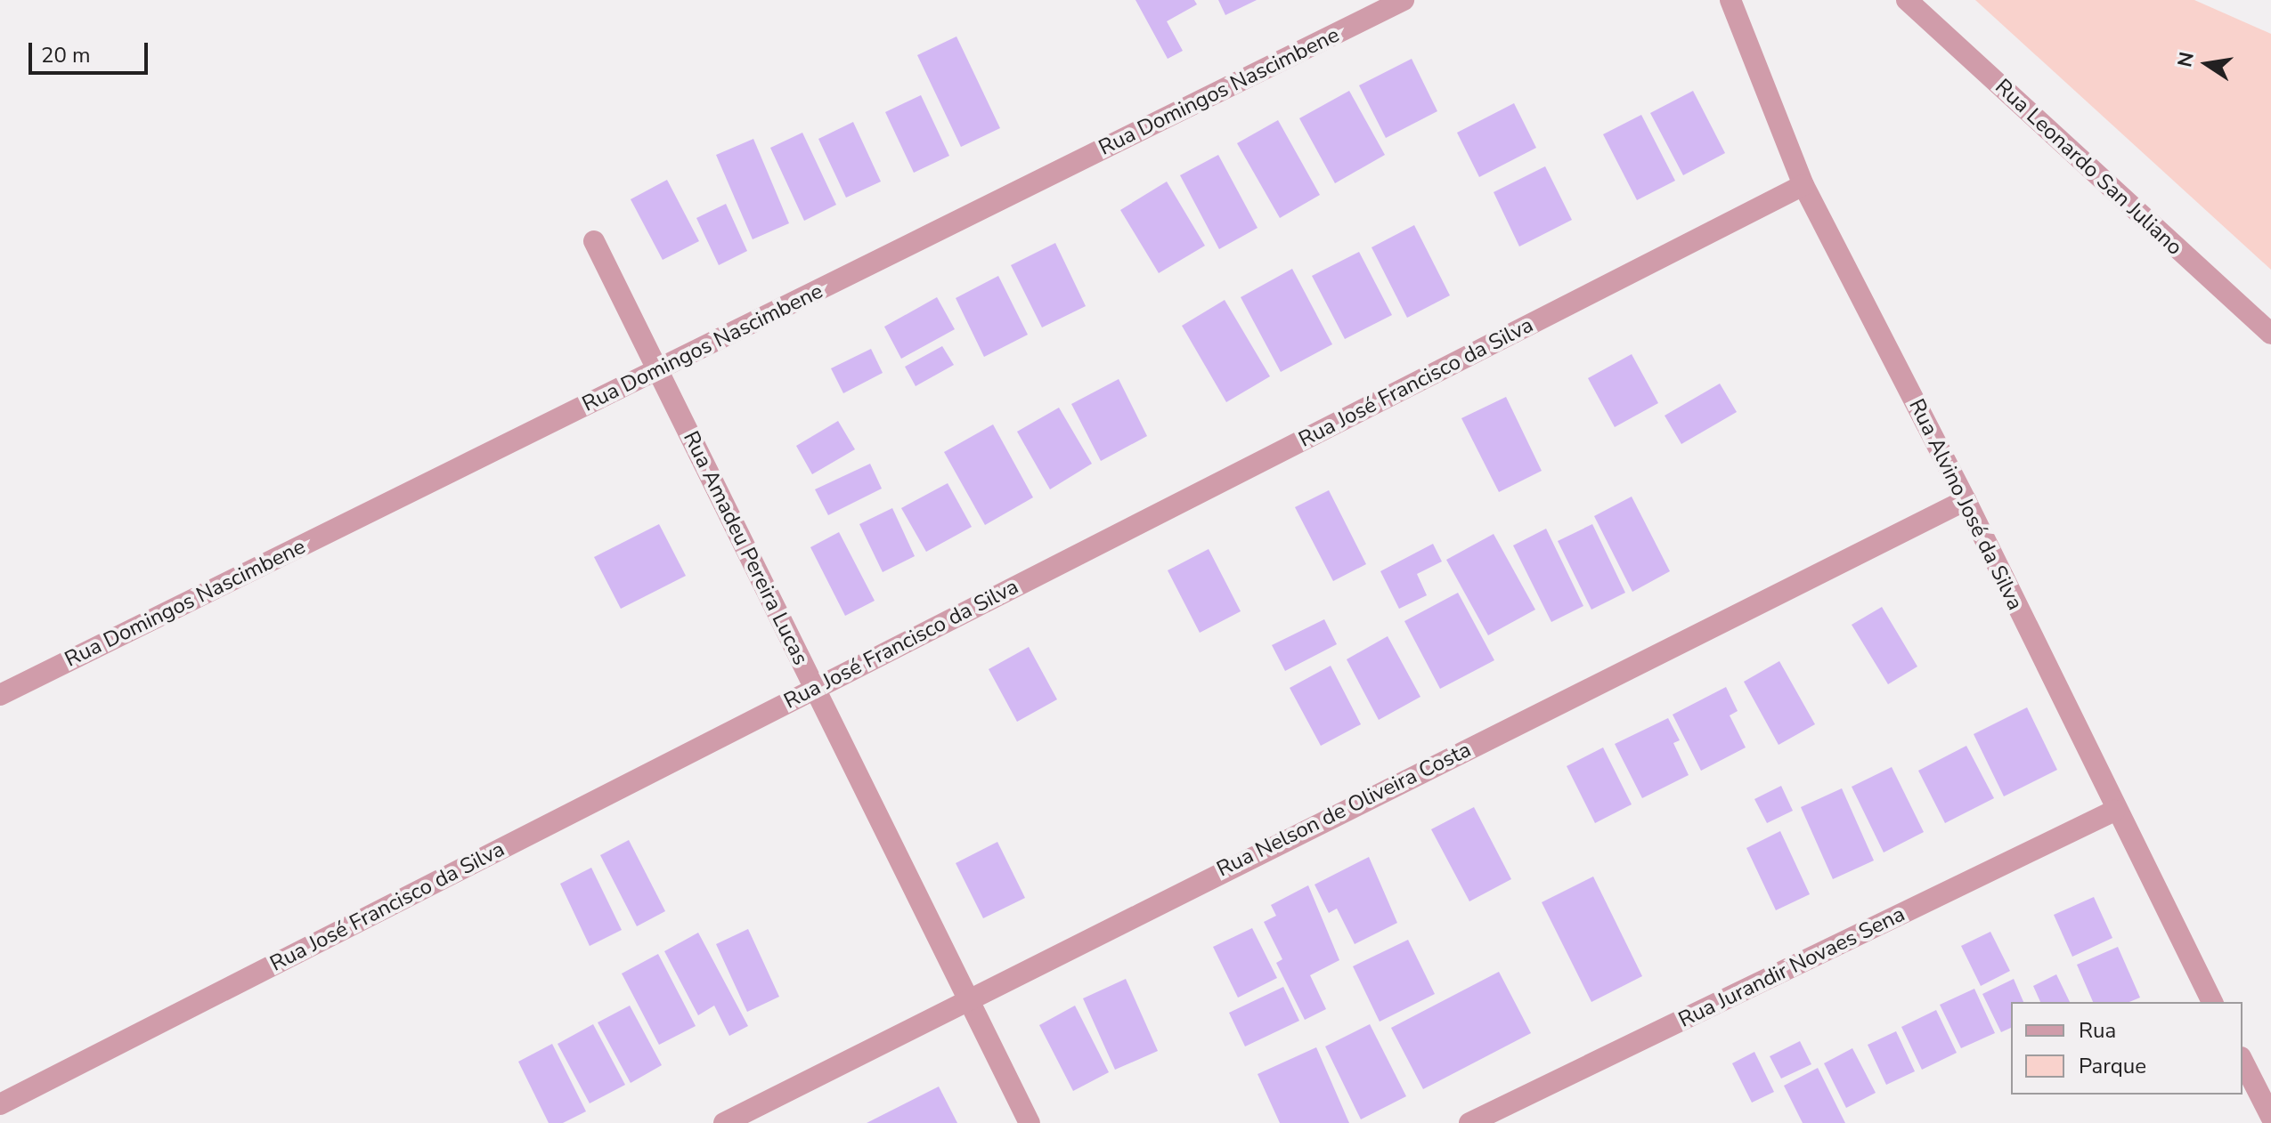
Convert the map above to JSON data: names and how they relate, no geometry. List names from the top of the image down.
{
  "streets": {
    "street": [
      "Rua Domingos Nascimbene",
      "Rua Leonardo San Juliano",
      "Rua José Francisco da Silva",
      "Rua Alvino José da Silva",
      "Rua Amadeu Pereira Lucas",
      "Rua Nelson de Oliveira Costa",
      "Rua Jurandir Novaes Sena"
    ]
  },
  "crossings": [
    ["Rua Domingos Nascimbene", "Rua Amadeu Pereira Lucas"],
    ["Rua José Francisco da Silva", "Rua Alvino José da Silva"],
    ["Rua José Francisco da Silva", "Rua Amadeu Pereira Lucas"],
    ["Rua Alvino José da Silva", "Rua Nelson de Oliveira Costa"],
    ["Rua Alvino José da Silva", "Rua Jurandir Novaes Sena"],
    ["Rua Amadeu Pereira Lucas", "Rua Nelson de Oliveira Costa"]
  ],
  "legend": ["Rua", "Parque"],
  "scale_bar": "20 m",
  "north": "left"
}
